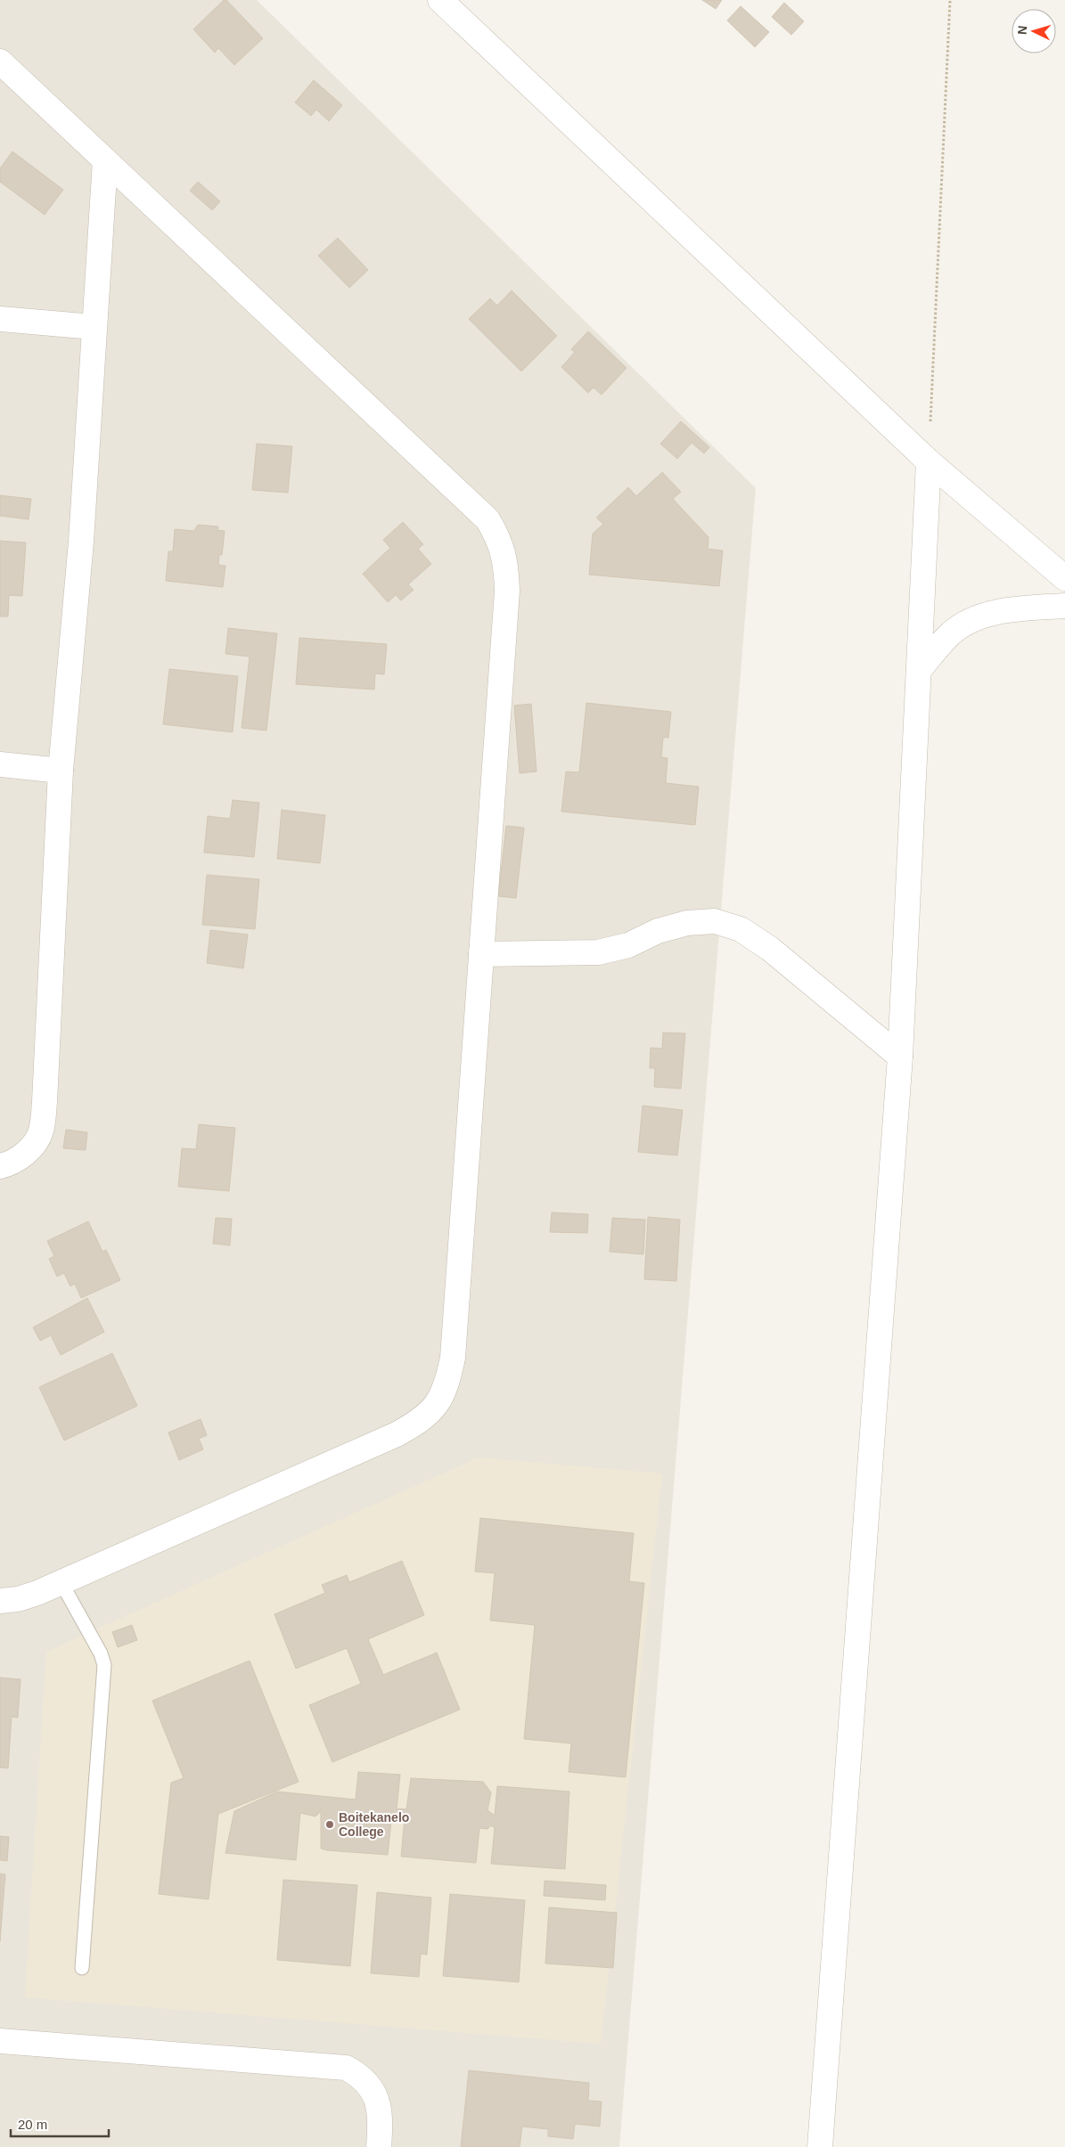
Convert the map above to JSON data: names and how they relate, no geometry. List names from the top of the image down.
{
  "places": ["Boitekanelo College"],
  "scale_bar": "20 m",
  "north": "left"
}
